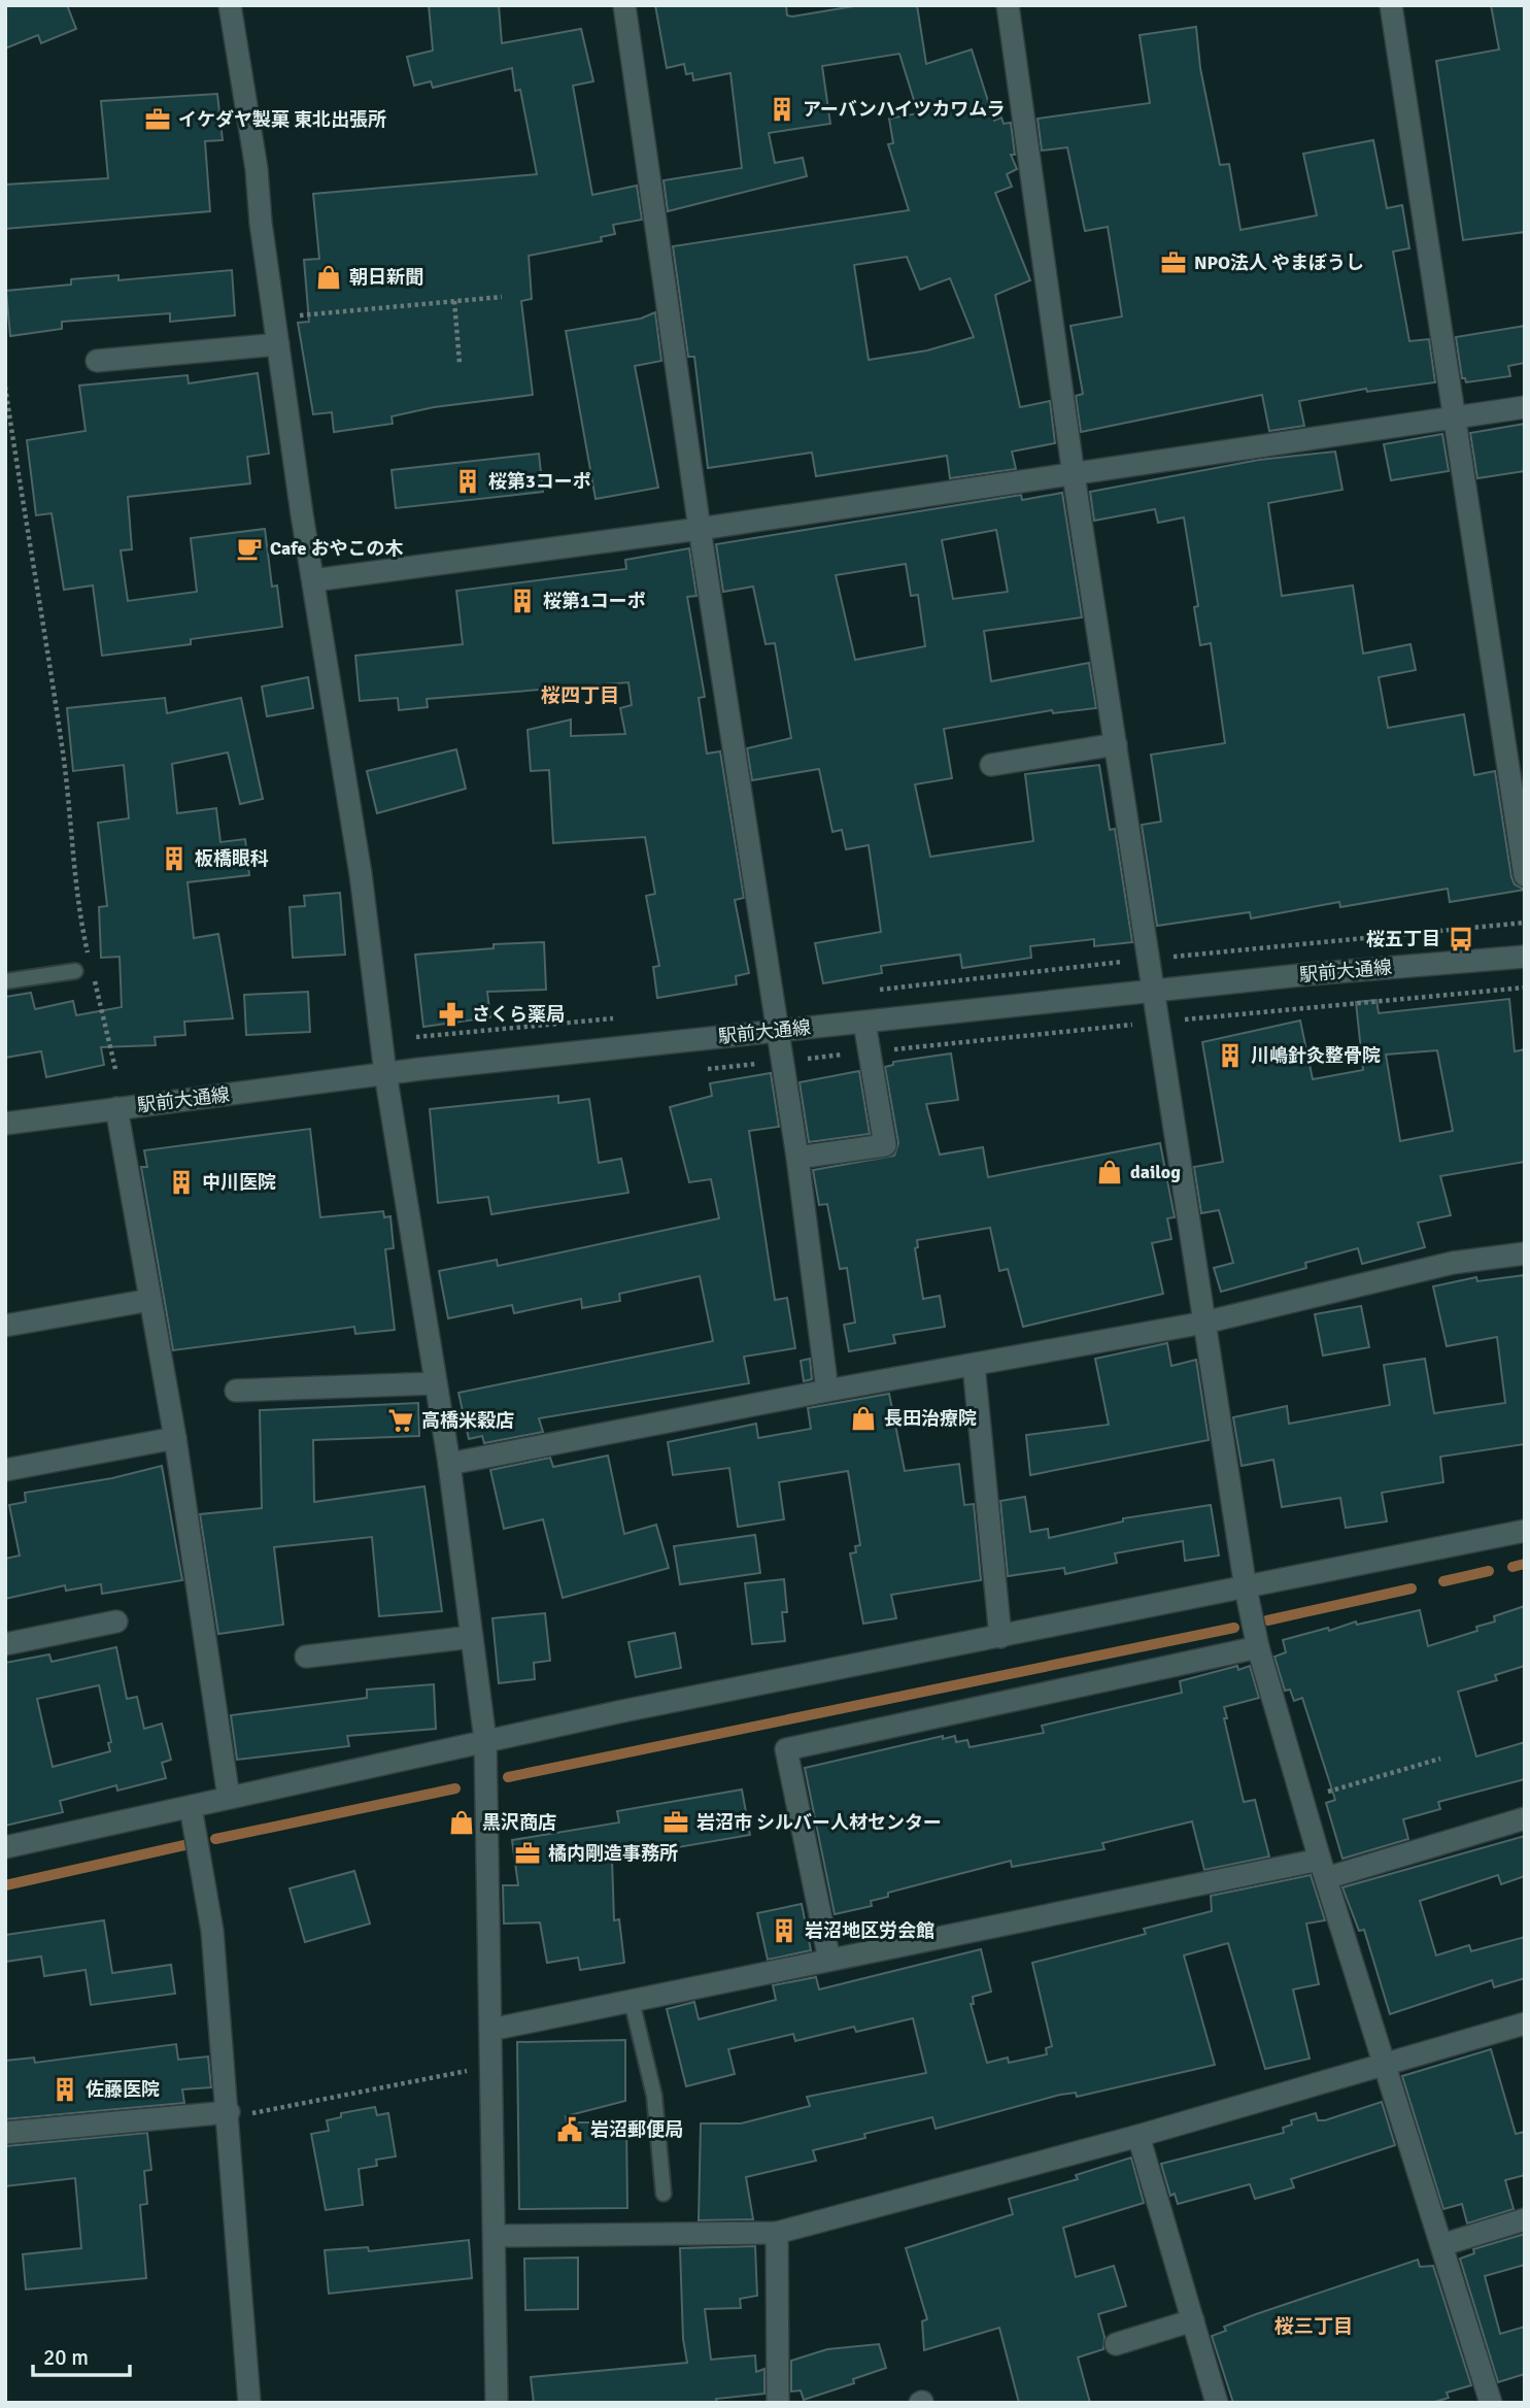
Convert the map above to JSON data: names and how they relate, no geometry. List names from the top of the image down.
{
  "streets": {
    "street": ["駅前大通線"]
  },
  "districts": ["桜四丁目", "桜三丁目"],
  "places": {
    "building": [
      "アーバンハイツカワムラ",
      "桜第3コーポ",
      "桜第1コーポ",
      "板橋眼科",
      "川嶋針灸整骨院",
      "中川医院",
      "岩沼地区労会館",
      "佐藤医院"
    ],
    "office": [
      "イケダヤ製菓 東北出張所",
      "NPO法人 やまぼうし",
      "岩沼市 シルバー人材センター",
      "橘内剛造事務所"
    ],
    "shop": [
      "朝日新聞",
      "dailog",
      "長田治療院",
      "黒沢商店"
    ],
    "cafe": ["Cafe おやこの木"],
    "bus stop": ["桜五丁目"],
    "pharmacy": ["さくら薬局"],
    "supermarket": ["高橋米穀店"],
    "public building": ["岩沼郵便局"]
  },
  "scale_bar": "20 m"
}
